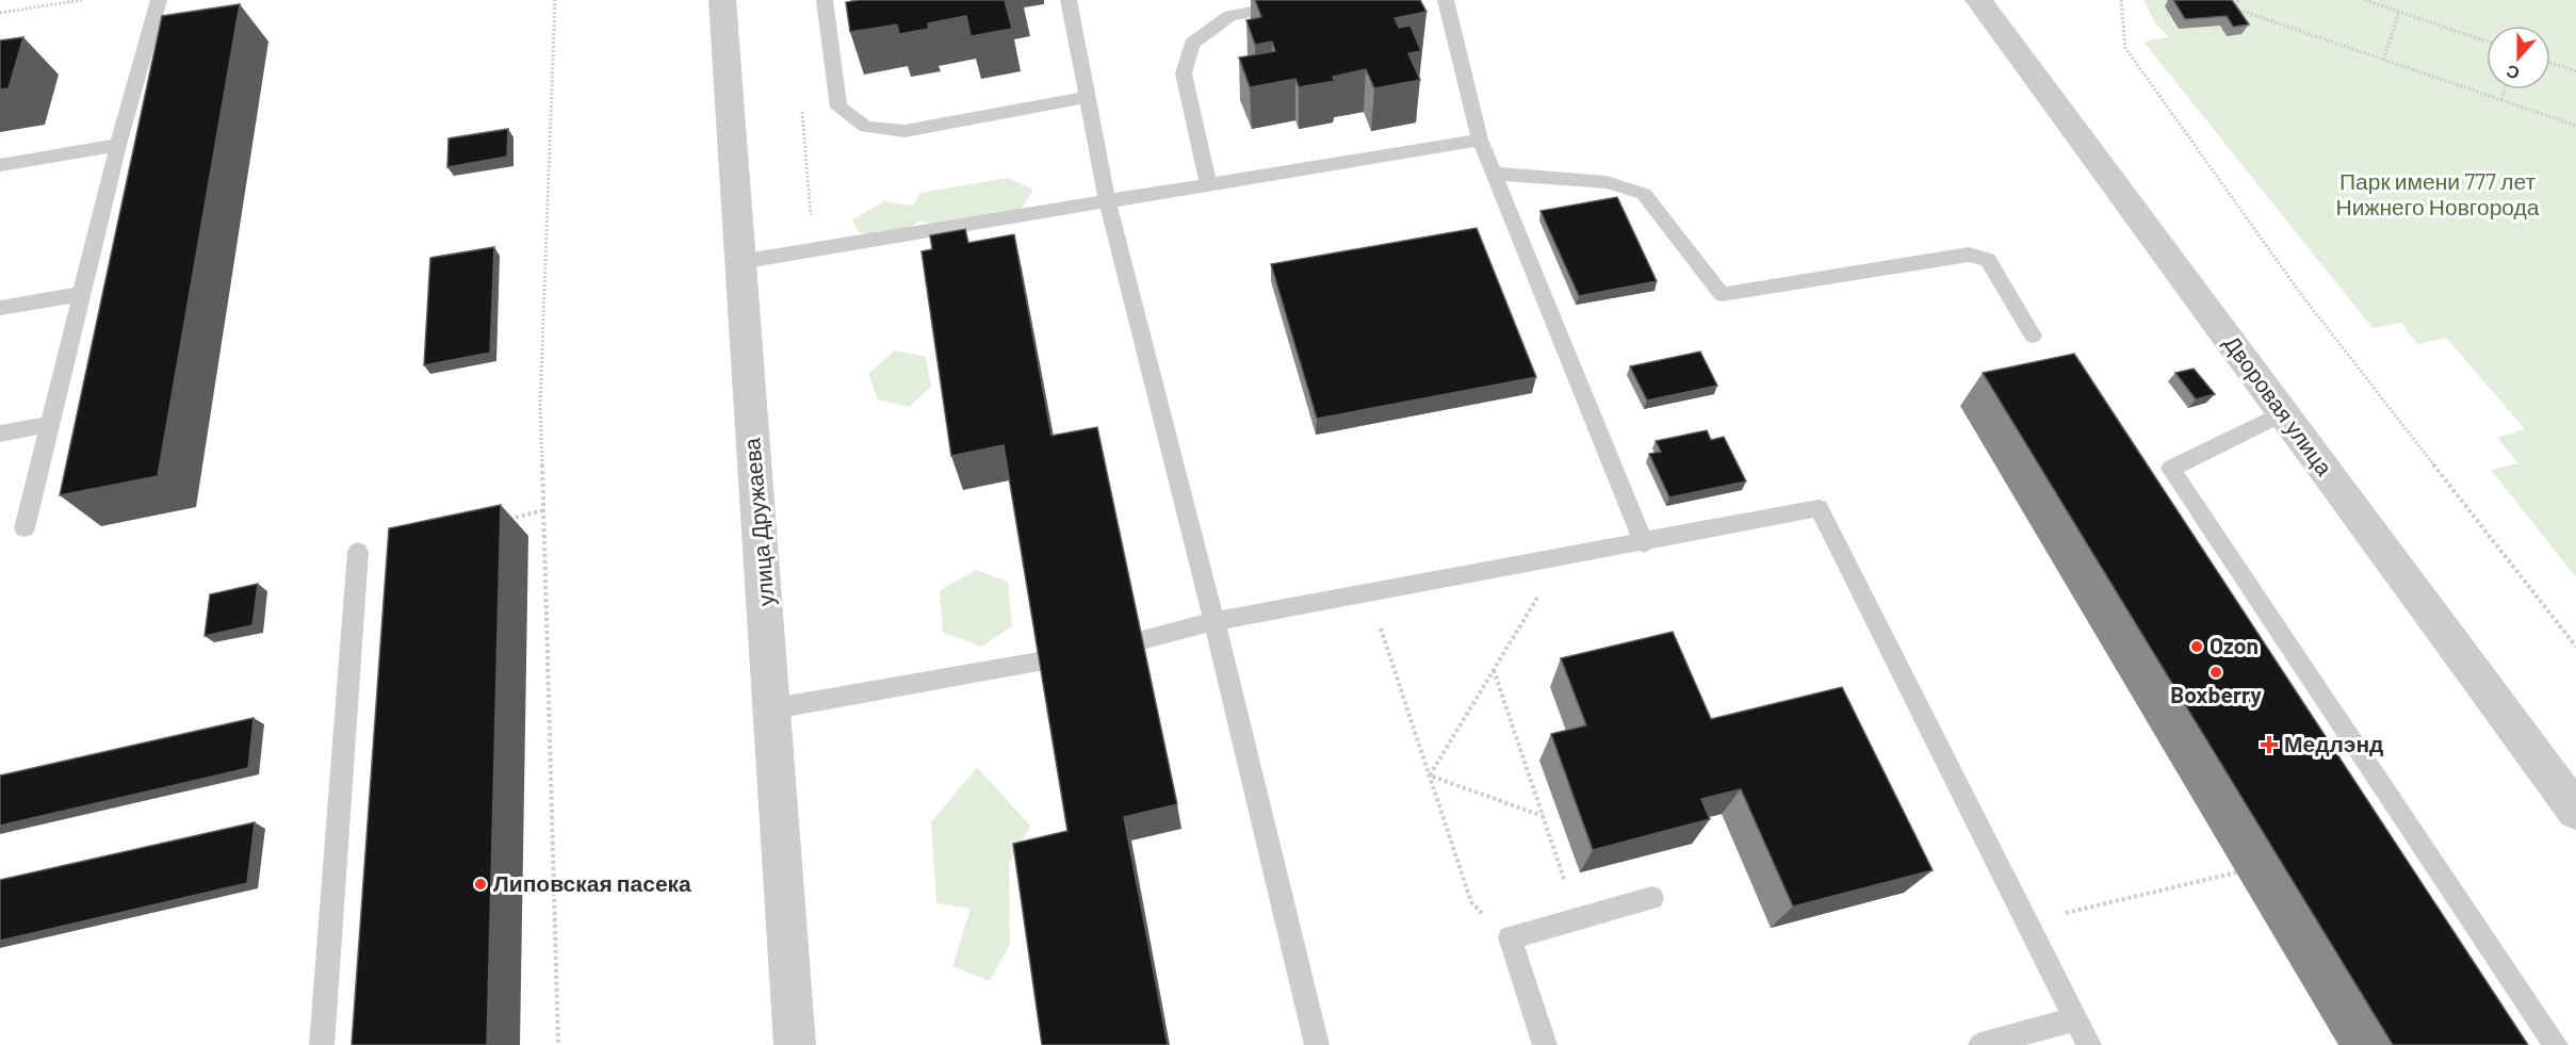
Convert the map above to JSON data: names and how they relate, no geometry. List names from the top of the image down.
{
  "streets": {
    "street": ["Дворовая улица", "улица Дружаева"]
  },
  "parks": ["Парк имени 777 лет Нижнего Новгорода"],
  "places": {
    "other": ["Ozon", "Boxberry", "Липовская пасека"],
    "health": ["Медлэнд"]
  },
  "north": "bottom"
}
